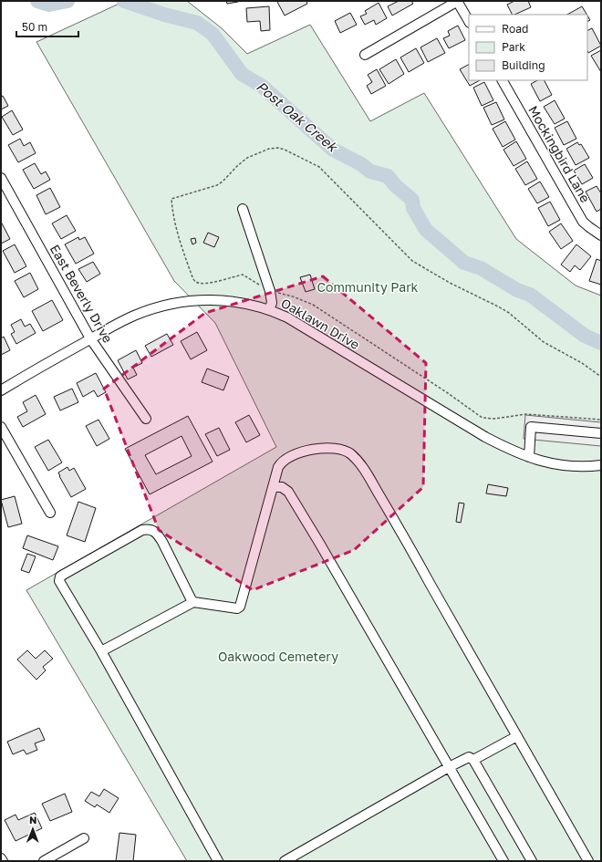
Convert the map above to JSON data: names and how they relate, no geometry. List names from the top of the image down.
{
  "streets": {
    "street": ["Mockingbird Lane", "East Beverly Drive", "Oaklawn Drive"]
  },
  "crossings": [
    ["East Beverly Drive", "Oaklawn Drive"]
  ],
  "water": ["Post Oak Creek"],
  "parks": ["Community Park", "Oakwood Cemetery"],
  "legend": ["Road", "Park", "Building"],
  "scale_bar": "50 m",
  "north": "top"
}
